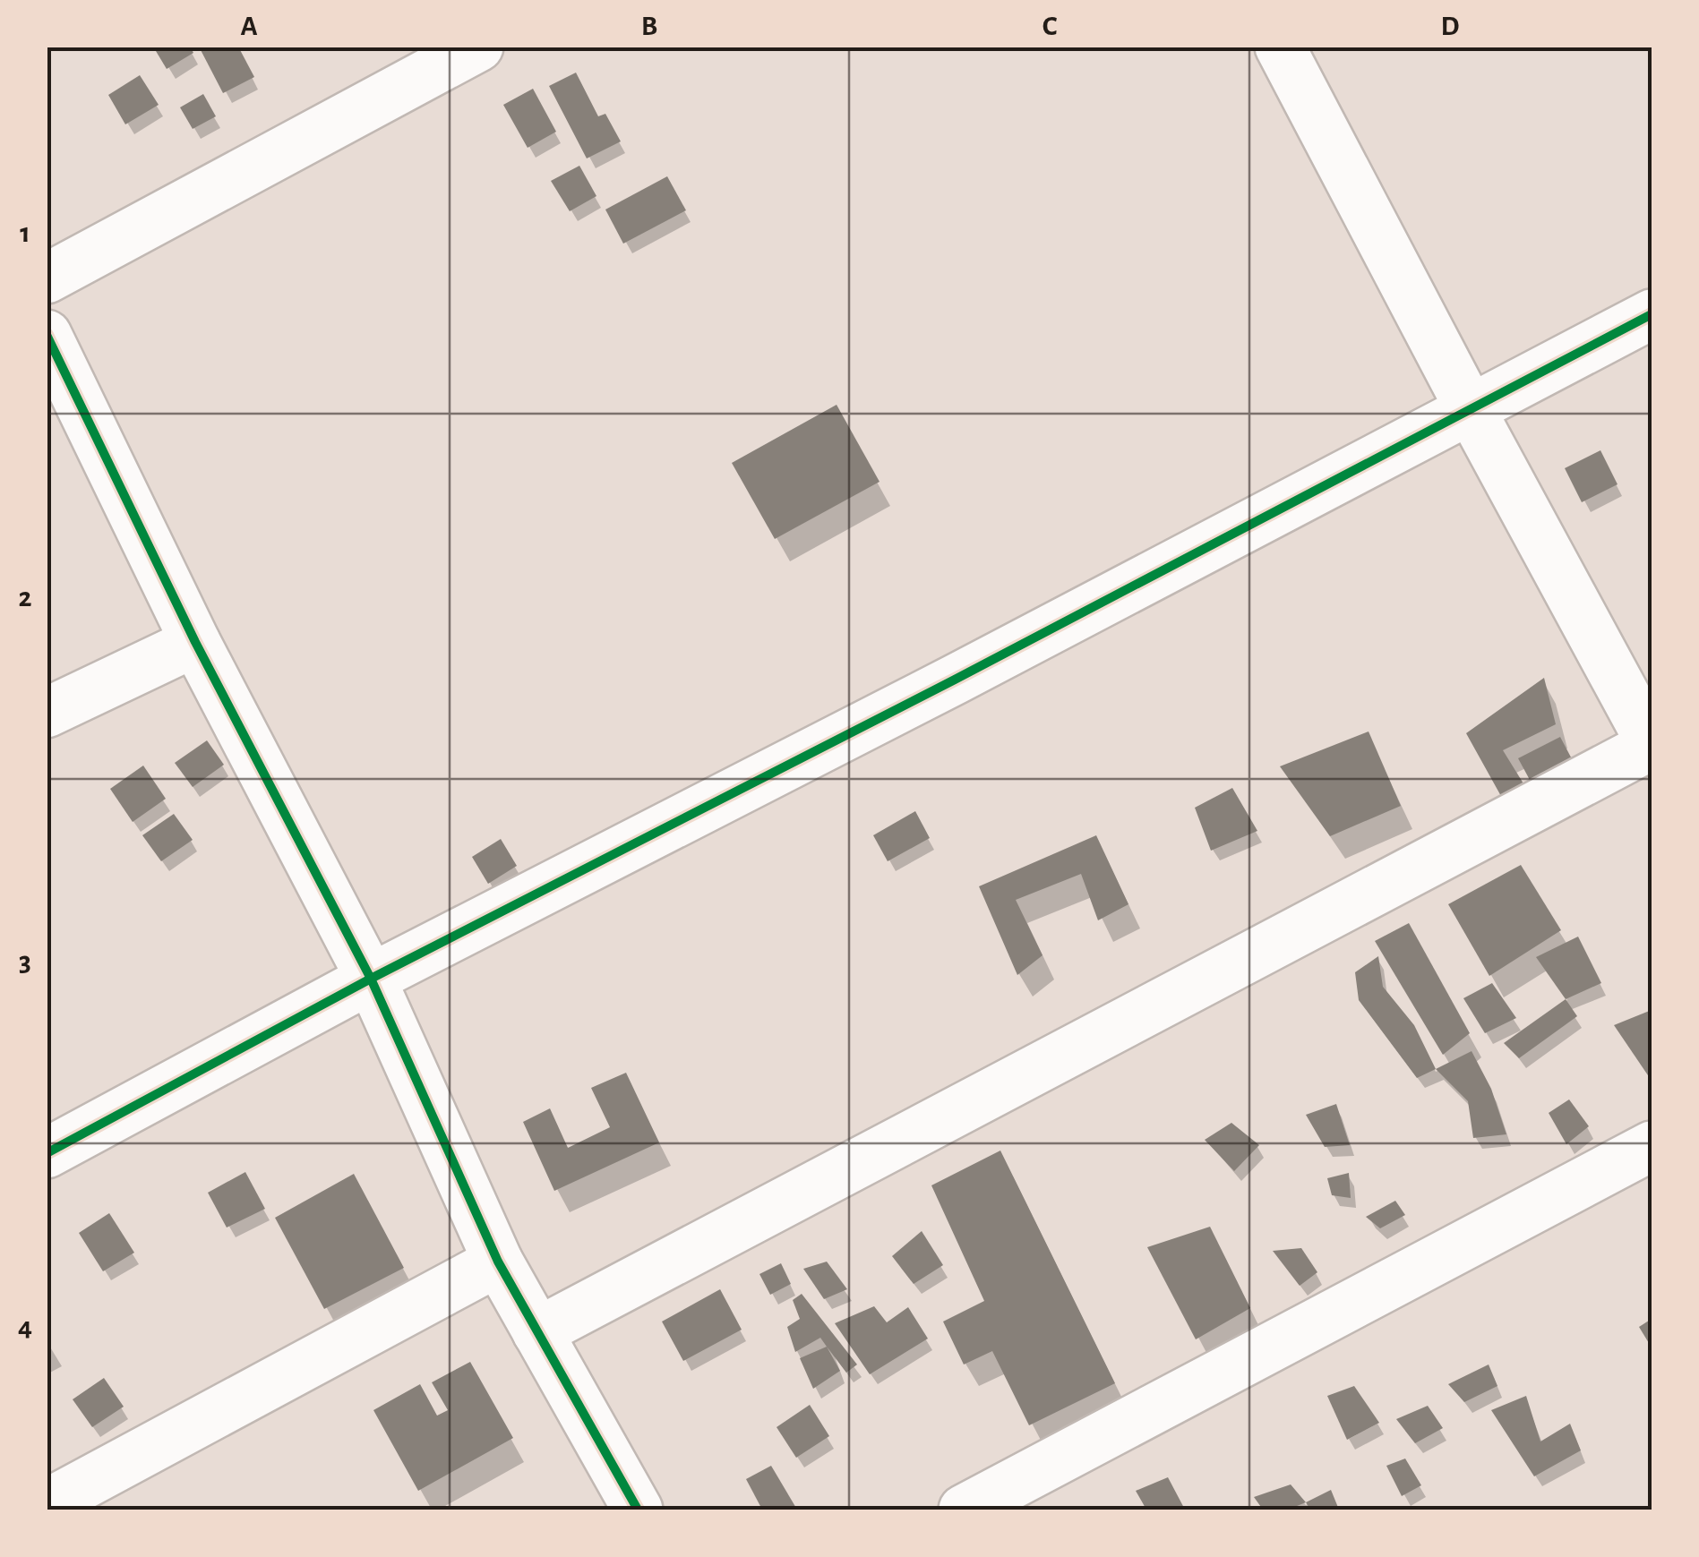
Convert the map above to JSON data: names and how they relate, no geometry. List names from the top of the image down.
{
  "grid": {
    "columns": [
      "A",
      "B",
      "C",
      "D"
    ],
    "rows": [
      "1",
      "2",
      "3",
      "4"
    ]
  }
}
